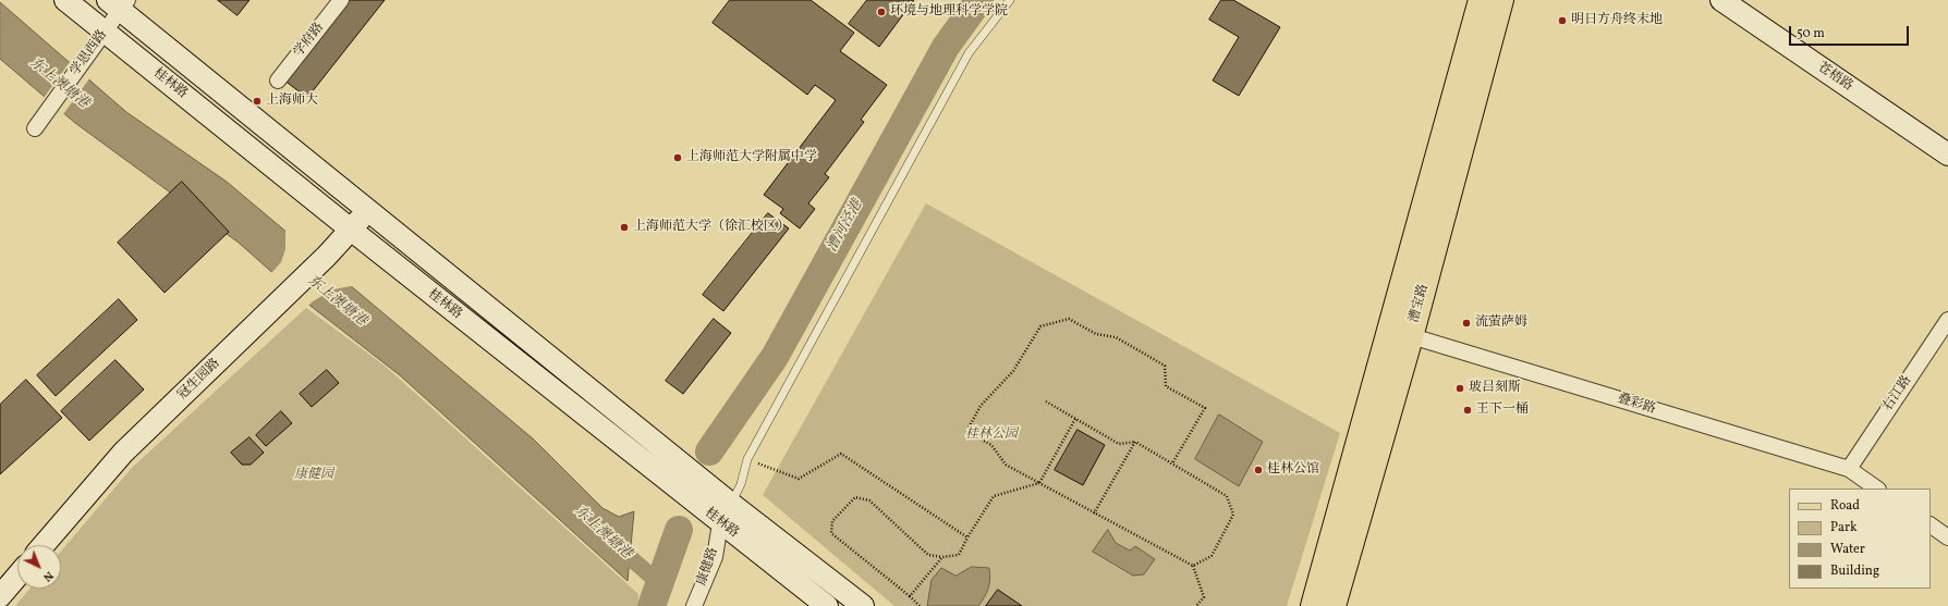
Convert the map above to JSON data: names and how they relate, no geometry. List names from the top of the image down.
{
  "streets": {
    "main road": [
      "苍梧路",
      "桂林路",
      "漕宝路",
      "冠生园路"
    ],
    "street": [
      "学府路",
      "学思西路",
      "右江路",
      "叠彩路",
      "康健路"
    ]
  },
  "crossings": [
    ["学思西路", "桂林路"],
    ["桂林路", "冠生园路"],
    ["桂林路", "康健路"],
    ["漕宝路", "叠彩路"],
    ["右江路", "叠彩路"]
  ],
  "water": ["东上澳塘港", "漕河泾港"],
  "parks": ["桂林公园", "康健园"],
  "places": [
    "环境与地理科学学院",
    "明日方舟终末地",
    "上海师大",
    "上海师范大学附属中学",
    "上海师范大学（徐汇校区）",
    "流萤萨姆",
    "玻吕刻斯",
    "王下一桶",
    "桂林公馆"
  ],
  "legend": [
    "Road",
    "Park",
    "Water",
    "Building"
  ],
  "scale_bar": "50 m",
  "north": "bottom right"
}
